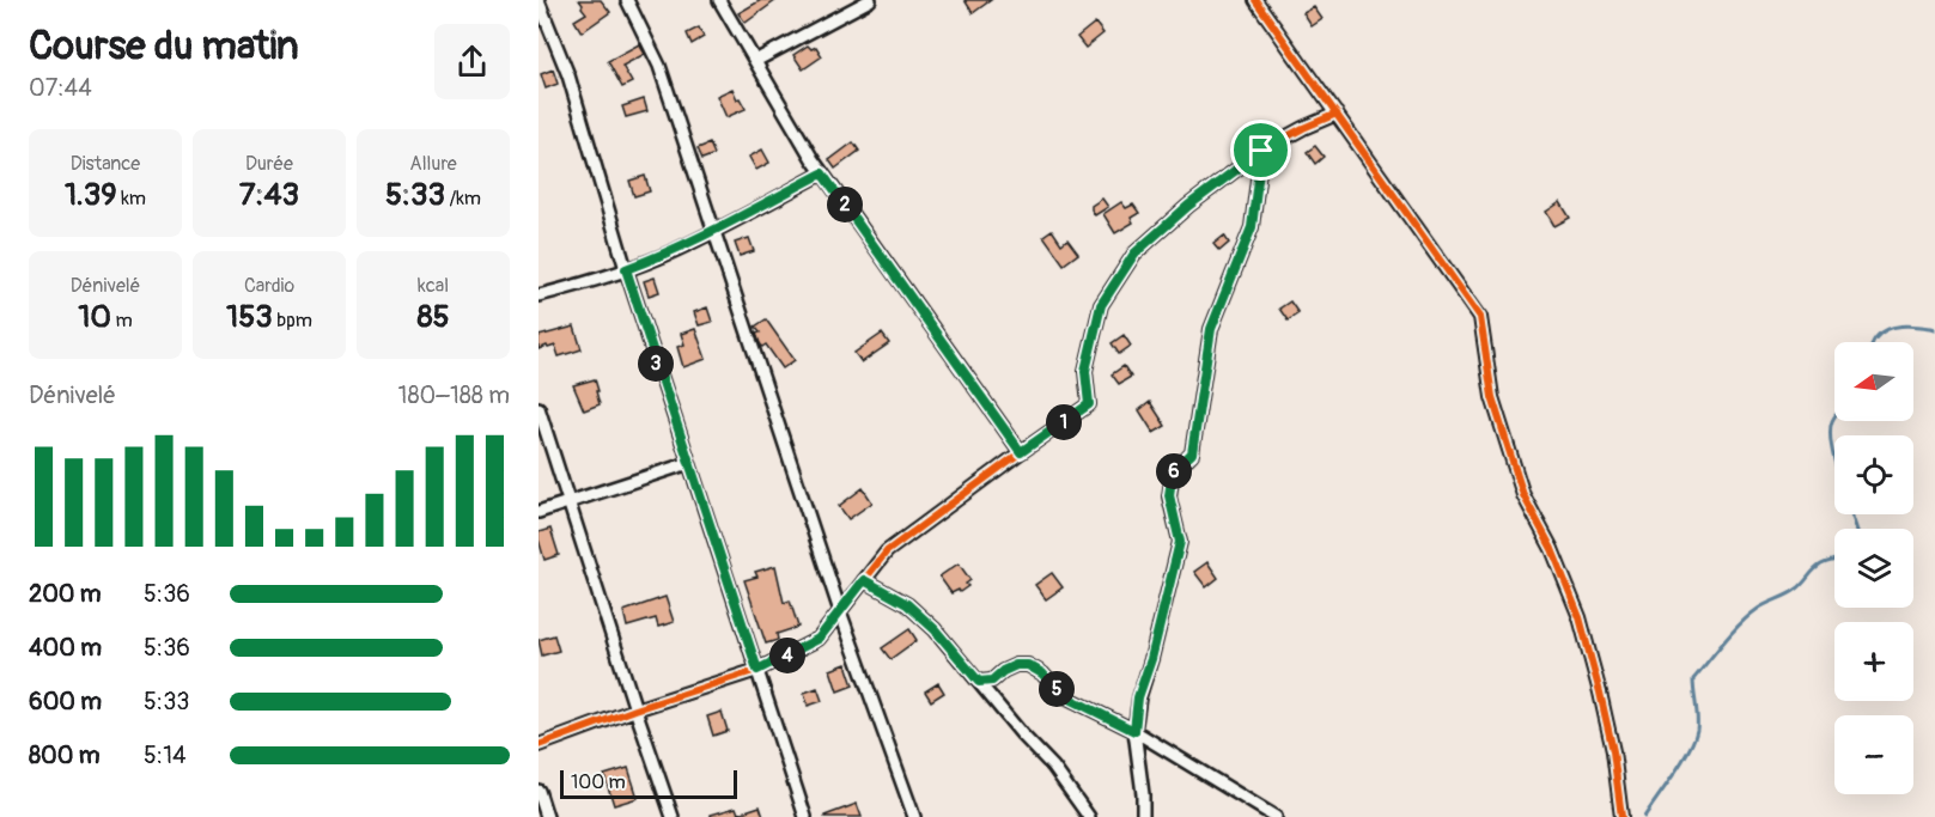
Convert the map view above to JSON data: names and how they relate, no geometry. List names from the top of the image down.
{
  "scale_bar": "100 m",
  "north": "left",
  "page": {
    "heading": ["Course du matin", "07:44"],
    "stats": [
      ["Distance", "1.39 km"],
      ["Durée", "7:43"],
      ["Allure", "5:33 /km"],
      ["Dénivelé", "10 m"],
      ["Cardio", "153 bpm"],
      ["kcal", "85"]
    ],
    "pins": [
      "2",
      "3",
      "1",
      "6",
      "4",
      "5"
    ],
    "map_buttons": ["+", "−"],
    "chart": ["Dénivelé", "180–188 m"],
    "list": [
      {
        "name": "200 m",
        "note": "5:36"
      },
      {
        "name": "400 m",
        "note": "5:36"
      },
      {
        "name": "600 m",
        "note": "5:33"
      },
      {
        "name": "800 m",
        "note": "5:14"
      }
    ],
    "scale": "100 m"
  }
}
